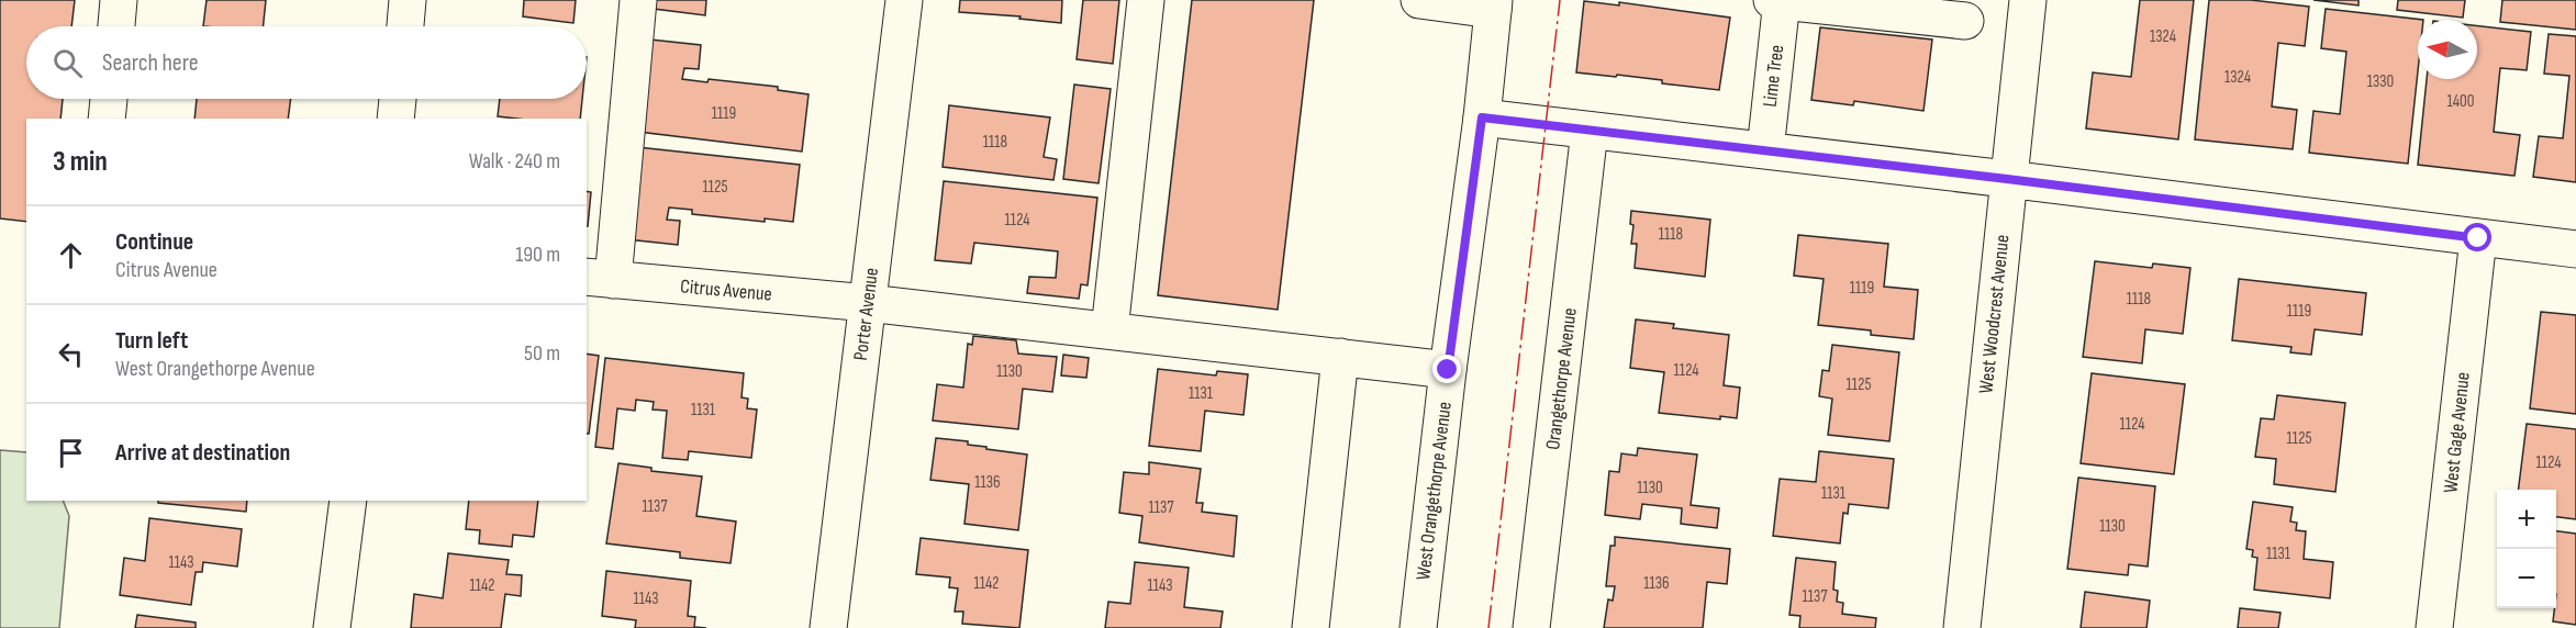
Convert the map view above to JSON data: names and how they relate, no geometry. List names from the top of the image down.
{
  "streets": {
    "street": [
      "Lime Tree",
      "Citrus Avenue",
      "Porter Avenue",
      "West Woodcrest Avenue",
      "Orangethorpe Avenue",
      "West Gage Avenue",
      "West Orangethorpe Avenue"
    ]
  },
  "crossings": [
    ["Citrus Avenue", "Porter Avenue"],
    ["Citrus Avenue", "West Orangethorpe Avenue"]
  ],
  "house_numbers": [
    "1324",
    "1324",
    "1330",
    "1400",
    "1119",
    "1118",
    "1125",
    "1124",
    "1118",
    "1119",
    "1118",
    "1119",
    "1124",
    "1130",
    "1125",
    "1131",
    "1131",
    "1124",
    "1125",
    "1124",
    "1136",
    "1130",
    "1131",
    "1137",
    "1137",
    "1130",
    "1131",
    "1143",
    "1142",
    "1136",
    "1142",
    "1143",
    "1137",
    "1143"
  ],
  "north": "left",
  "page": {
    "search": "Search here",
    "heading": ["3 min", "Walk · 240 m"],
    "list": [
      ["Continue", "Citrus Avenue", "190 m"],
      ["Turn left", "West Orangethorpe Avenue", "50 m"],
      "Arrive at destination"
    ],
    "map_buttons": ["+", "−"]
  }
}
